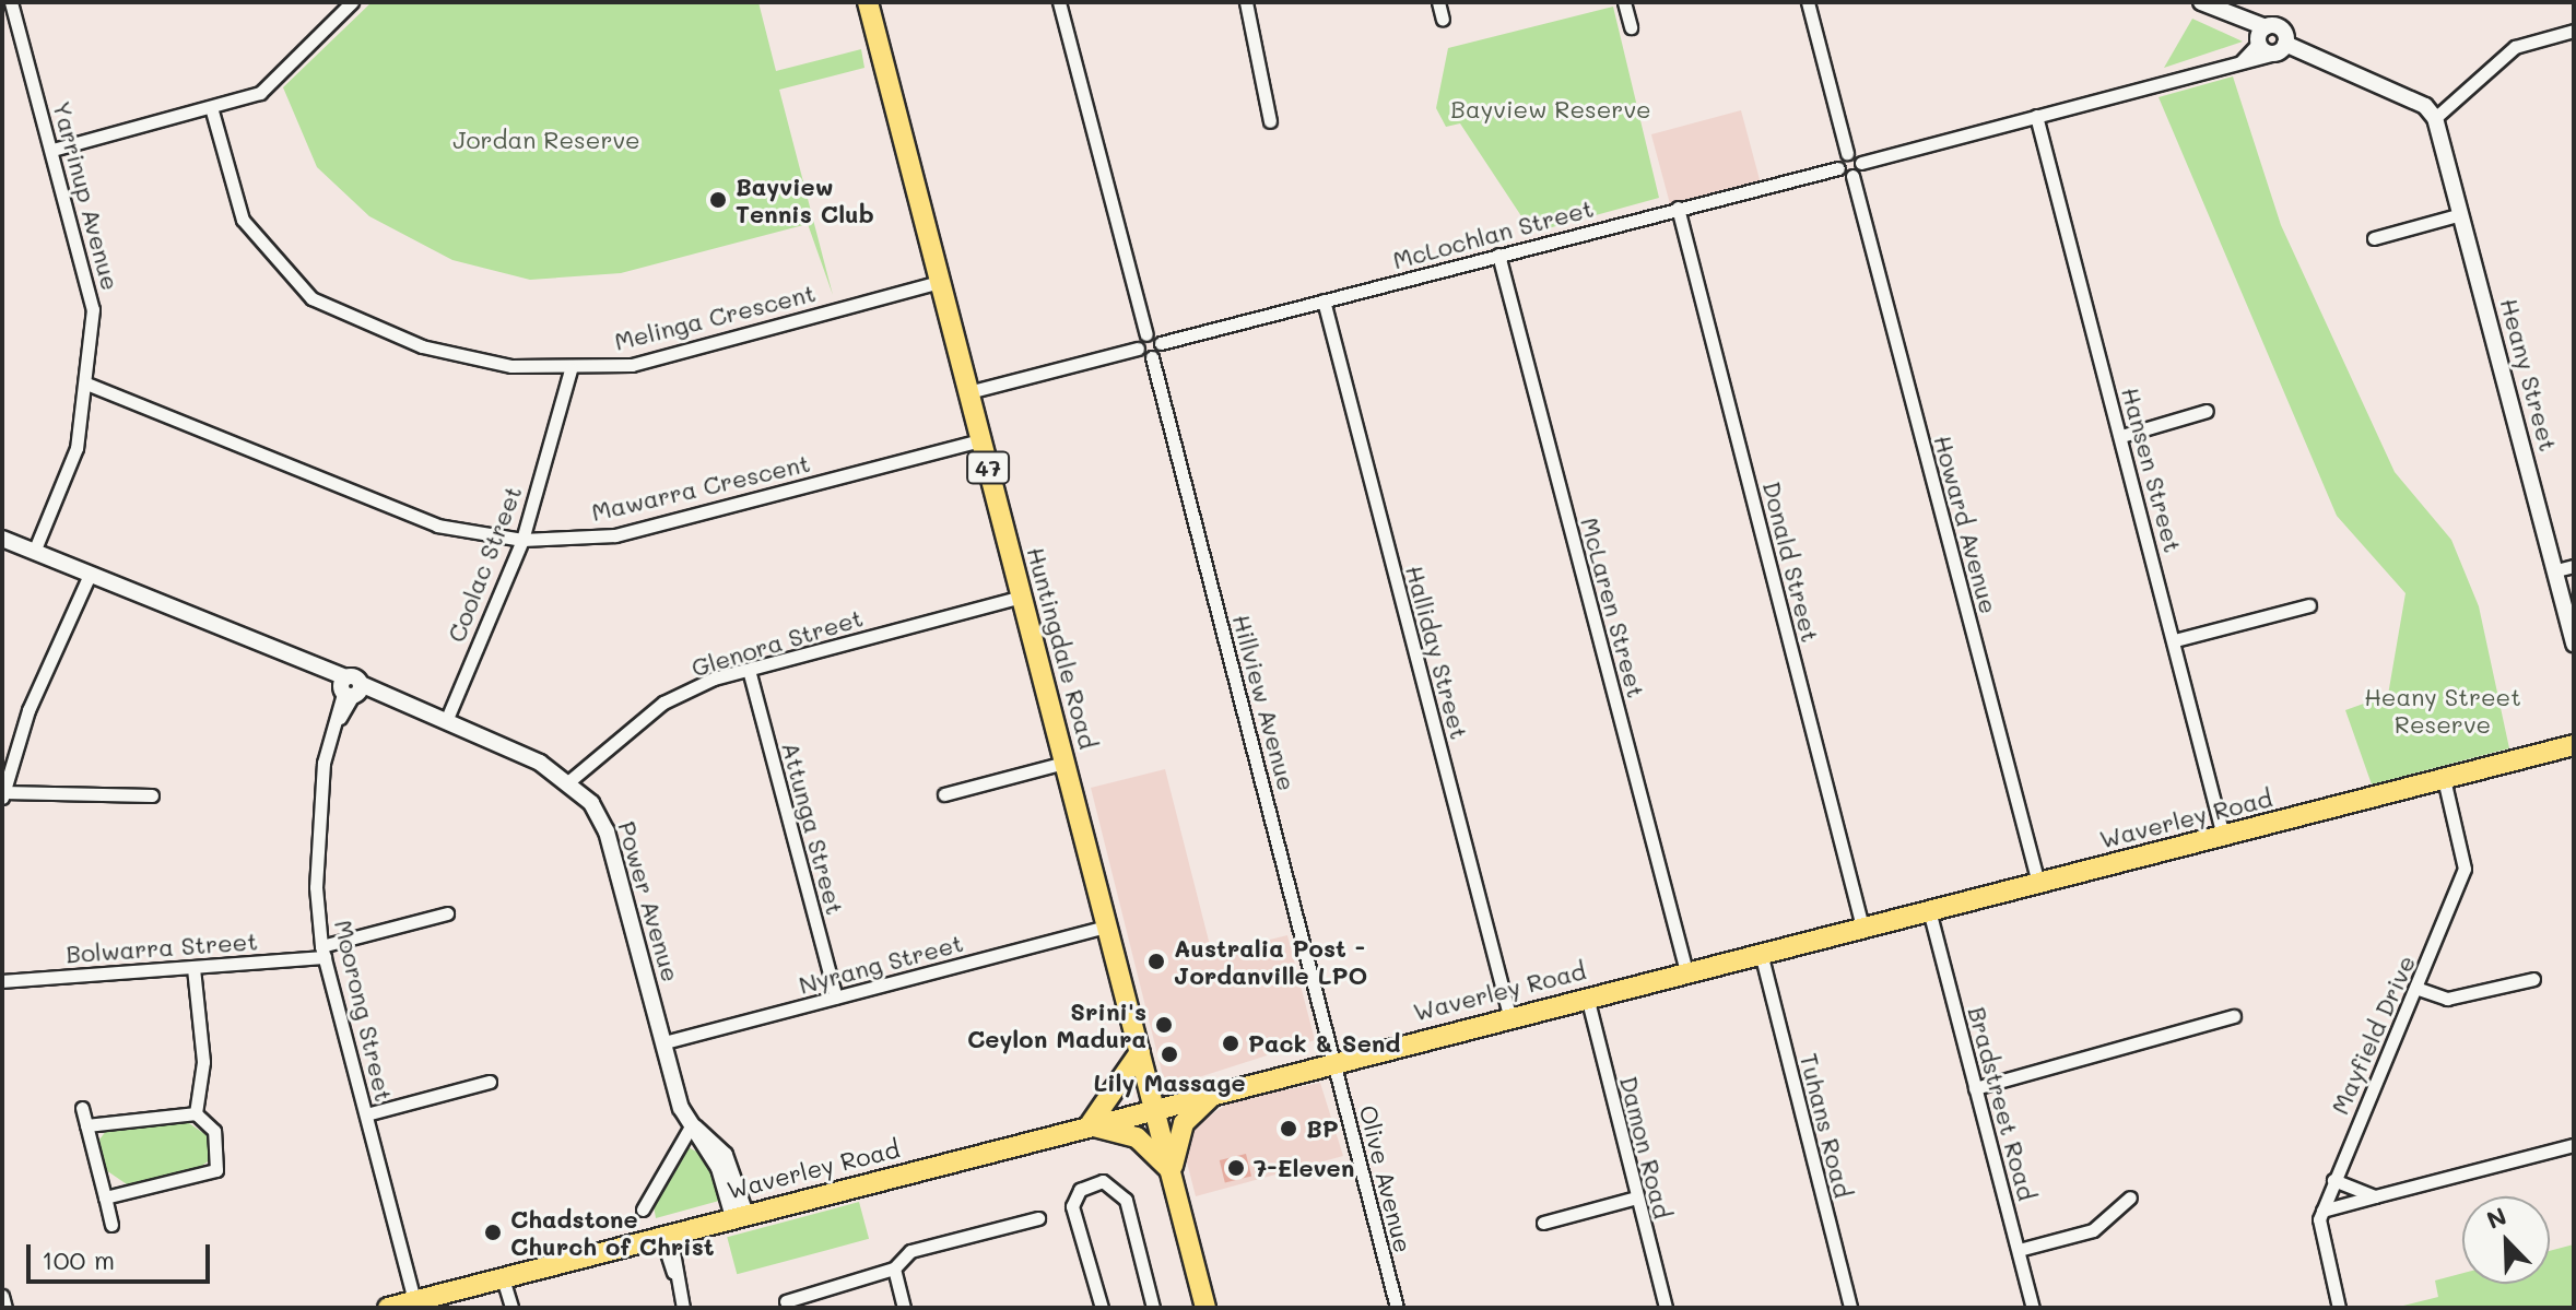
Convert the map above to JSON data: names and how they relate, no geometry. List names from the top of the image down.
{
  "streets": {
    "main road": ["47", "Huntingdale Road", "Waverley Road"],
    "street": [
      "Yarrinup Avenue",
      "McLochlan Street",
      "Melinga Crescent",
      "Heany Street",
      "Hansen Street",
      "Mawarra Crescent",
      "Howard Avenue",
      "Donald Street",
      "Coolac Street",
      "McLaren Street",
      "Glenora Street",
      "Halliday Street",
      "Hillview Avenue",
      "Attunga Street",
      "Power Avenue",
      "Bolwarra Street",
      "Nyrang Street",
      "Moorong Street",
      "Mayfield Drive",
      "Bradstreet Road",
      "Tuhans Road",
      "Damon Road",
      "Olive Avenue"
    ]
  },
  "crossings": [
    ["Yarrinup Avenue", "Mawarra Crescent"],
    ["Yarrinup Avenue", "Power Avenue"],
    ["McLochlan Street", "Donald Street"],
    ["McLochlan Street", "McLaren Street"],
    ["McLochlan Street", "Halliday Street"],
    ["Melinga Crescent", "Coolac Street"],
    ["Melinga Crescent", "Huntingdale Road"],
    ["Hansen Street", "Waverley Road"],
    ["Mawarra Crescent", "Coolac Street"],
    ["Mawarra Crescent", "Huntingdale Road"],
    ["Howard Avenue", "Waverley Road"],
    ["Donald Street", "Waverley Road"],
    ["Coolac Street", "Power Avenue"],
    ["McLaren Street", "Waverley Road"],
    ["Glenora Street", "Huntingdale Road"],
    ["Glenora Street", "Attunga Street"],
    ["Glenora Street", "Power Avenue"],
    ["Huntingdale Road", "Waverley Road"],
    ["Huntingdale Road", "Nyrang Street"],
    ["Halliday Street", "Waverley Road"],
    ["Hillview Avenue", "Waverley Road"],
    ["Hillview Avenue", "Olive Avenue"],
    ["Waverley Road", "Power Avenue"],
    ["Waverley Road", "Moorong Street"],
    ["Waverley Road", "Mayfield Drive"],
    ["Waverley Road", "Bradstreet Road"],
    ["Waverley Road", "Tuhans Road"],
    ["Waverley Road", "Damon Road"],
    ["Waverley Road", "Olive Avenue"],
    ["Attunga Street", "Nyrang Street"],
    ["Power Avenue", "Nyrang Street"],
    ["Power Avenue", "Moorong Street"],
    ["Bolwarra Street", "Moorong Street"]
  ],
  "parks": ["Bayview Reserve", "Jordan Reserve", "Heany Street Reserve"],
  "places": [
    "Bayview Tennis Club",
    "Australia Post - Jordanville LPO",
    "Srini's Ceylon Madura",
    "Pack & Send",
    "Lily Massage",
    "BP",
    "7-Eleven",
    "Chadstone Church of Christ"
  ],
  "scale_bar": "100 m",
  "north": "top left"
}
